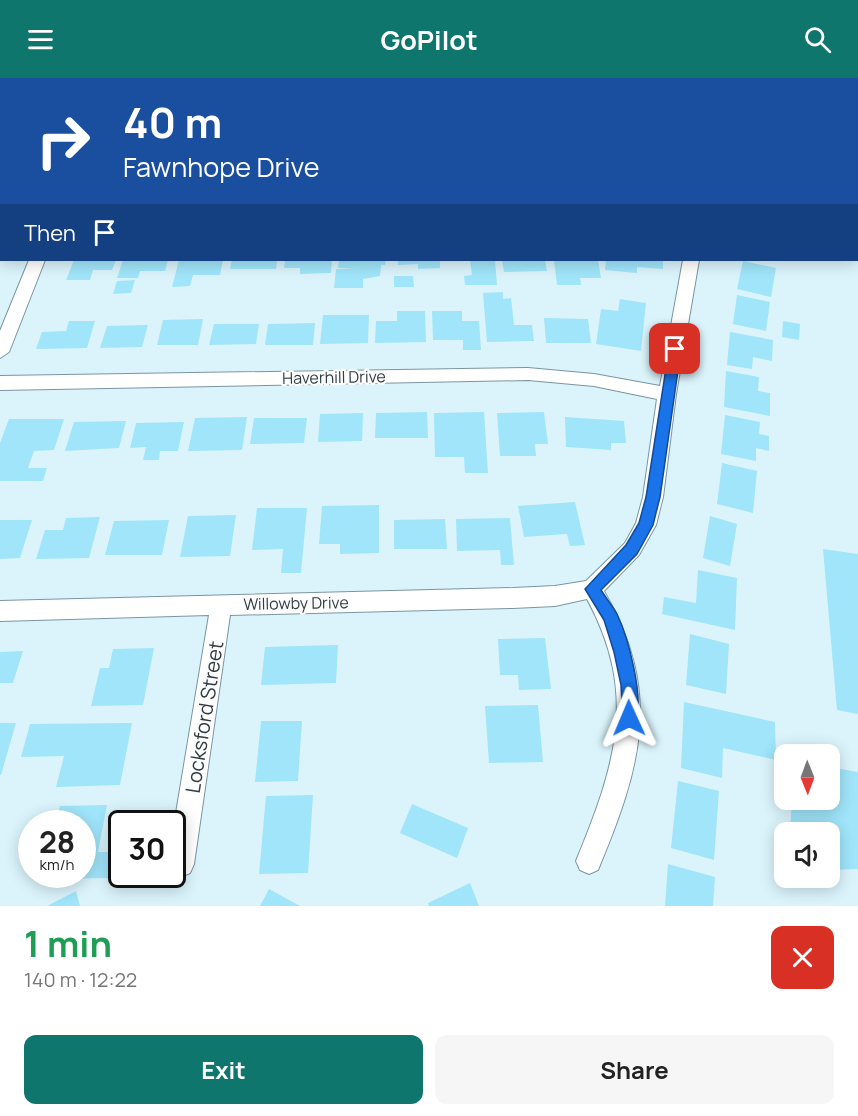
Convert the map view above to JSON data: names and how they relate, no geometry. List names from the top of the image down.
{
  "streets": {
    "street": ["Haverhill Drive", "Willowby Drive", "Locksford Street"]
  },
  "crossings": [
    ["Willowby Drive", "Locksford Street"]
  ],
  "north": "bottom",
  "page": {
    "header": "GoPilot",
    "turn": ["40 m", "Fawnhope Drive"],
    "then": "Then",
    "speed": "28 km/h",
    "limit": "30",
    "heading": ["1 min", "140 m · 12:22"],
    "buttons": ["Exit", "Share"]
  }
}
